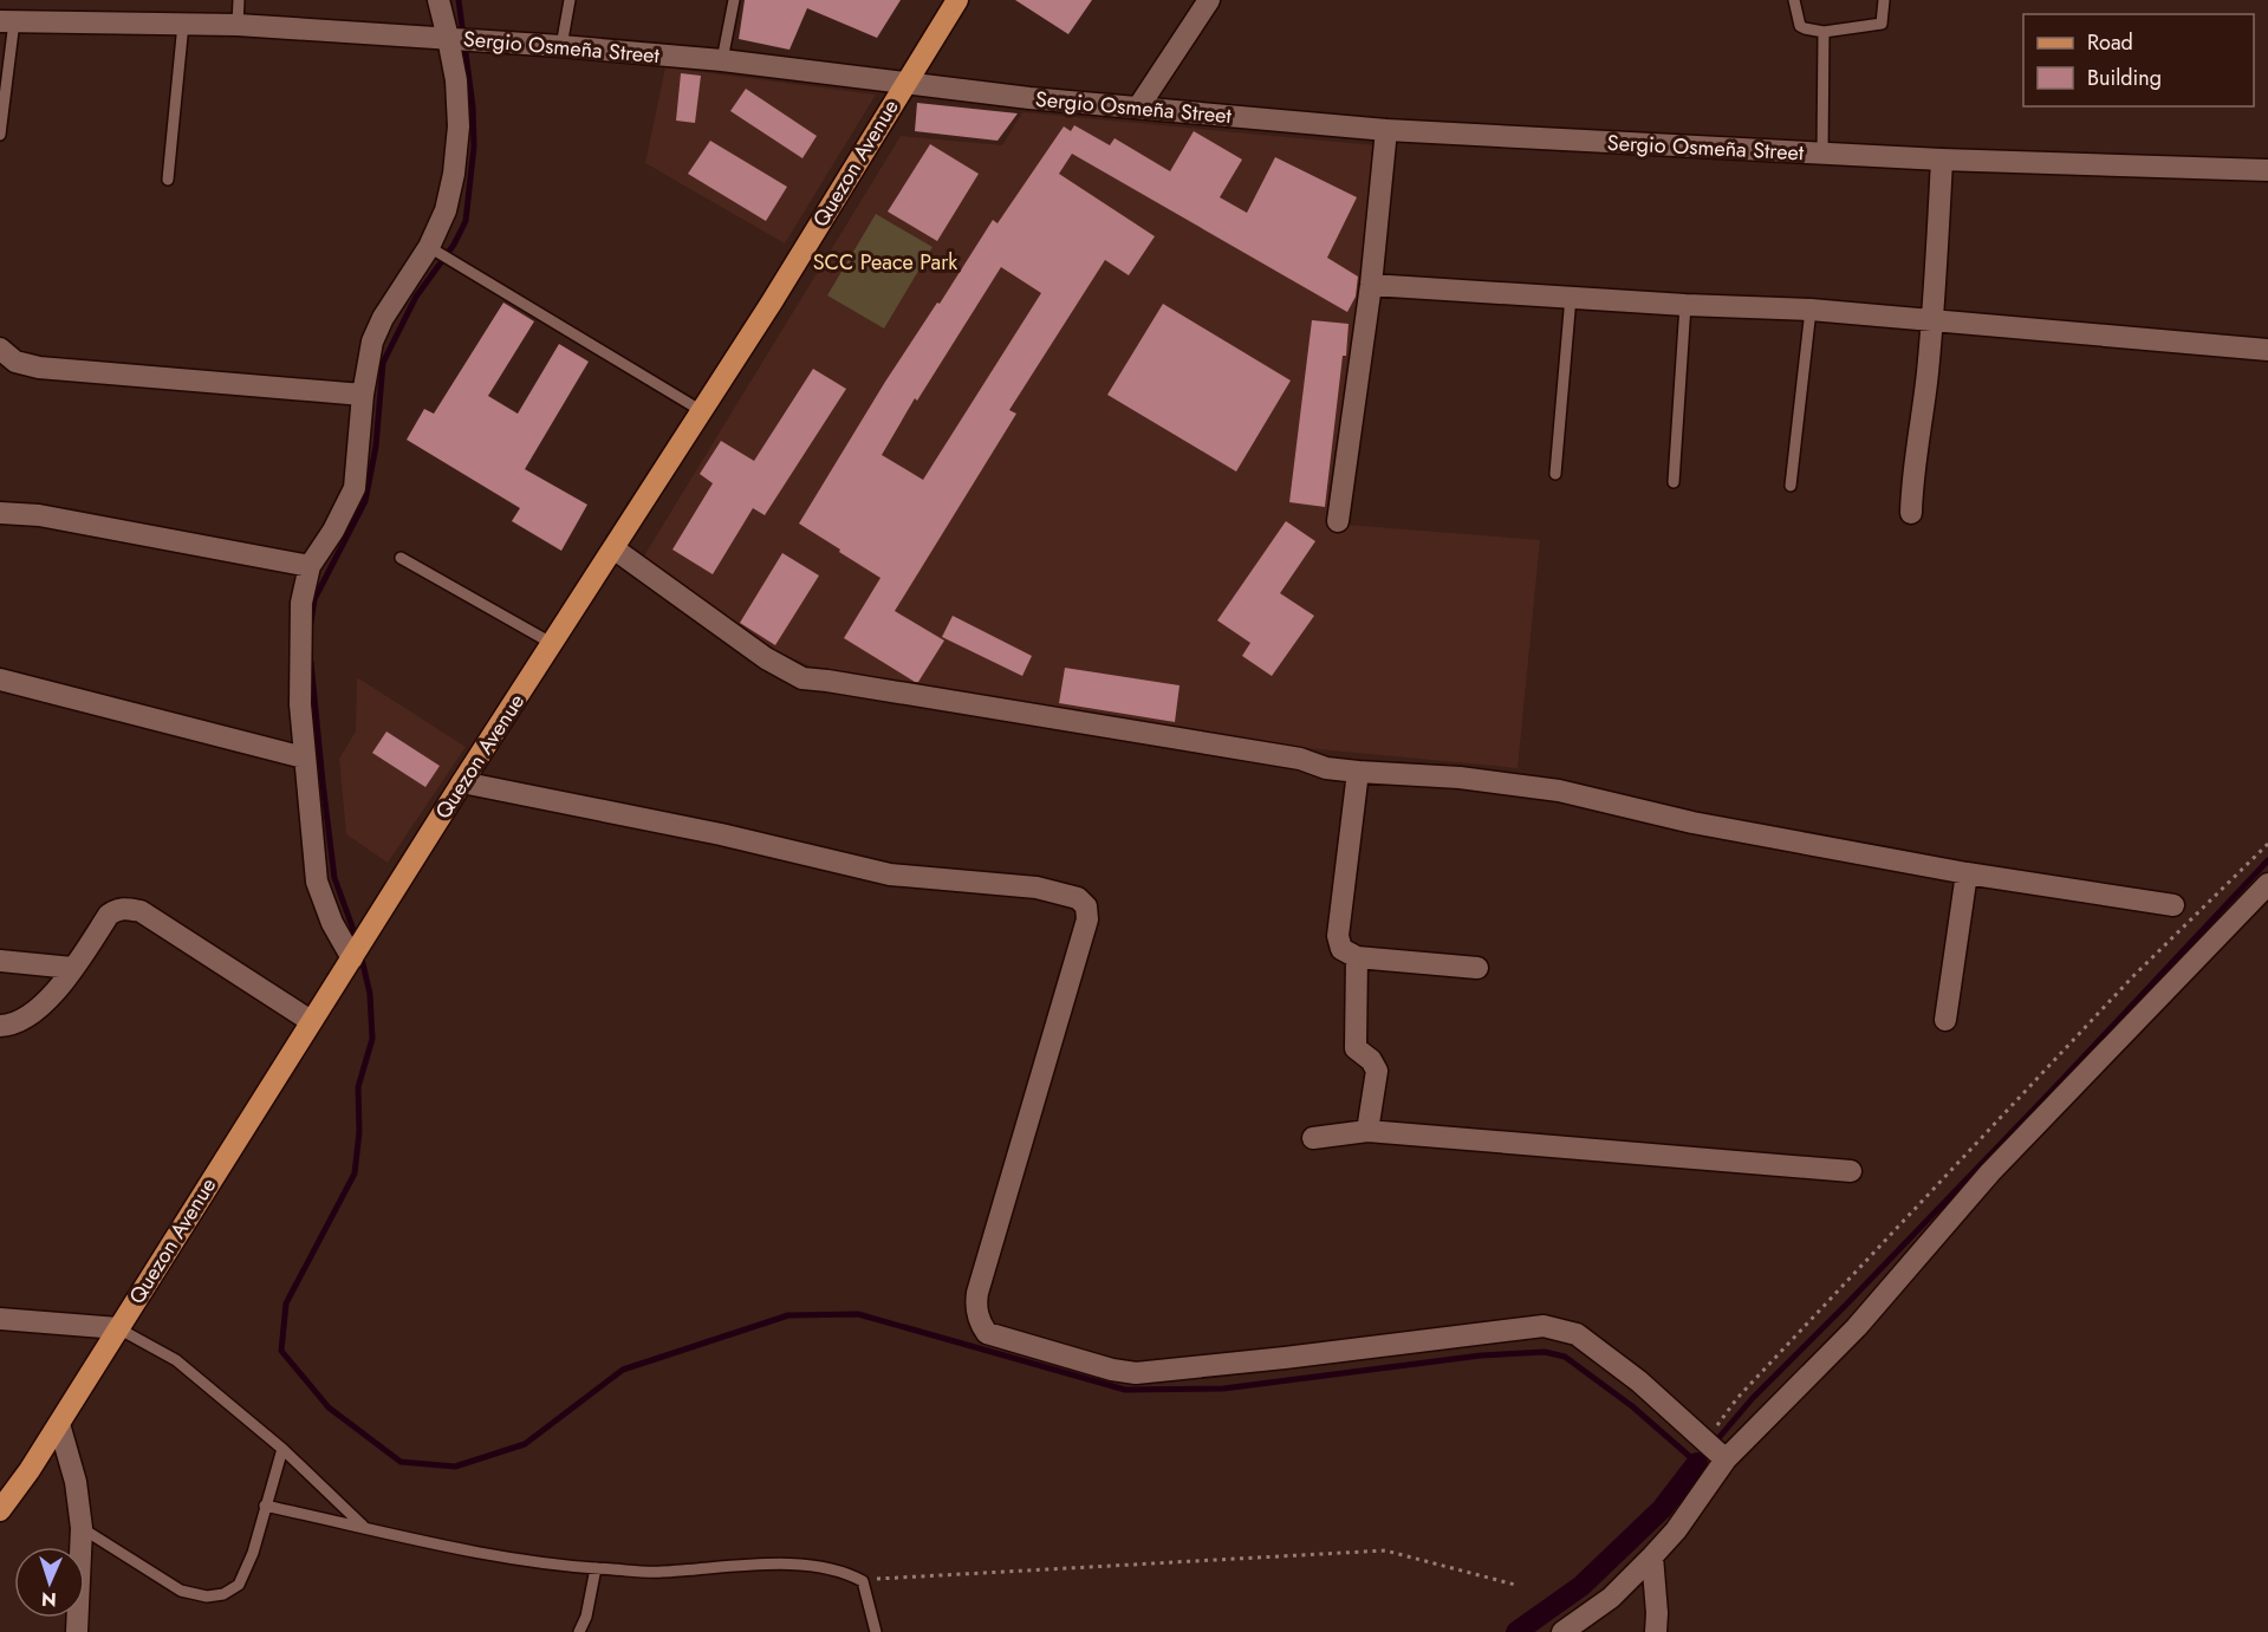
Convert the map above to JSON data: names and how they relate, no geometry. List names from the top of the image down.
{
  "streets": {
    "main road": ["Quezon Avenue"],
    "street": ["Sergio Osmeña Street"]
  },
  "crossings": [
    ["Sergio Osmeña Street", "Quezon Avenue"]
  ],
  "parks": ["SCC Peace Park"],
  "legend": ["Road", "Building"],
  "north": "bottom"
}
